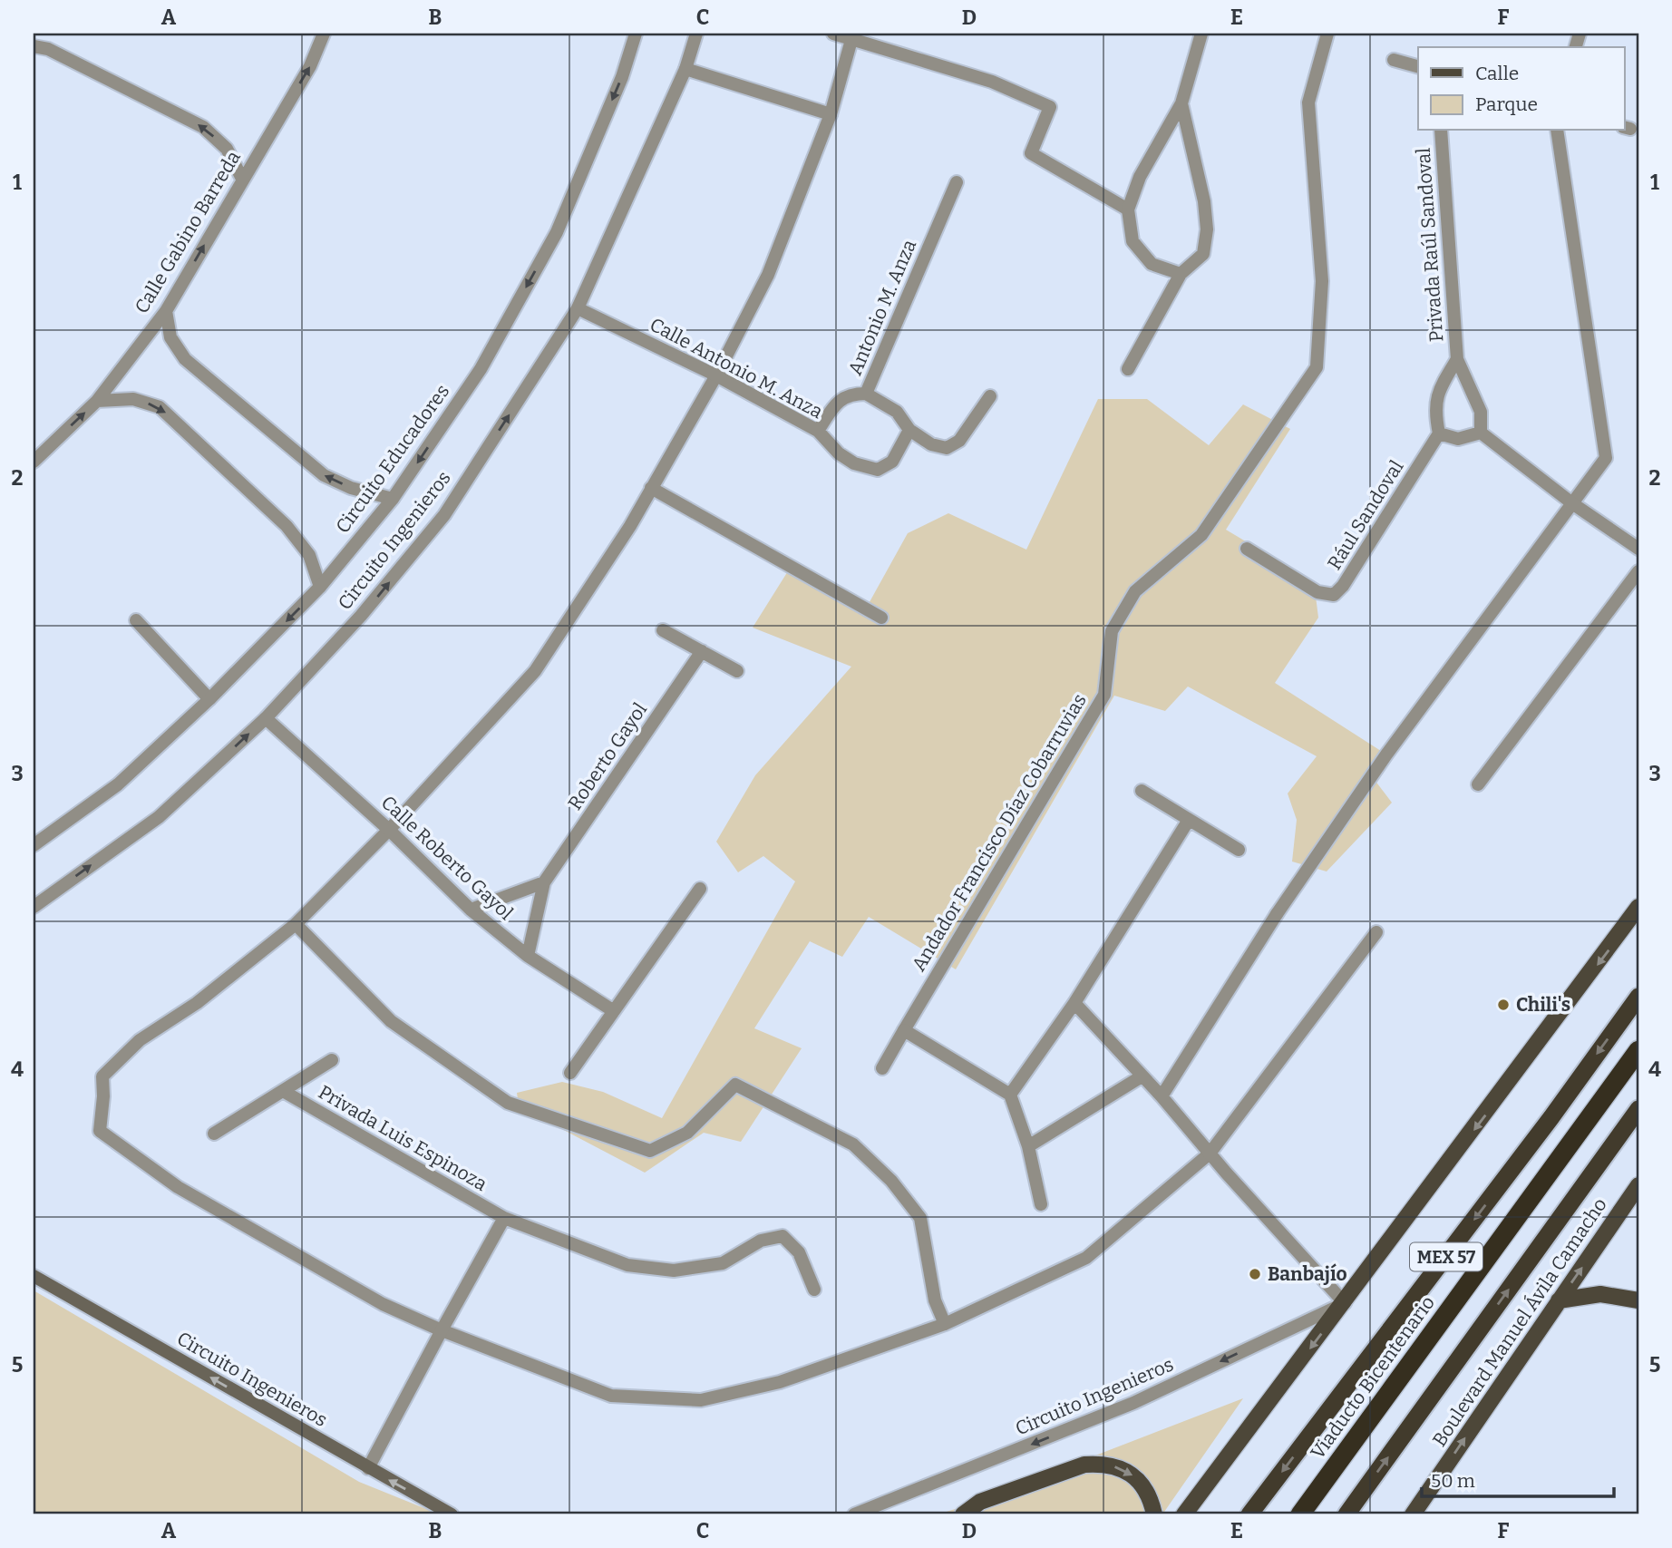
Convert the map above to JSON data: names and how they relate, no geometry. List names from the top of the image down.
{
  "streets": {
    "highway": ["MEX 57", "Boulevard Manuel Ávila Camacho", "Viaducto Bicentenario"],
    "main road": ["Circuito Ingenieros"],
    "street": [
      "Calle Gabino Barreda",
      "Privada Raúl Sandoval",
      "Antonio M. Anza",
      "Calle Antonio M. Anza",
      "Circuito Educadores",
      "Rául Sandoval",
      "Roberto Gayol",
      "Andador Francisco Díaz Cobarruvias",
      "Calle Roberto Gayol",
      "Privada Luis Espinoza"
    ]
  },
  "crossings": [
    ["Antonio M. Anza", "Calle Antonio M. Anza"],
    ["Calle Antonio M. Anza", "Circuito Ingenieros"],
    ["Circuito Ingenieros", "Calle Roberto Gayol"],
    ["Roberto Gayol", "Calle Roberto Gayol"]
  ],
  "one_way": ["Calle Gabino Barreda", "Circuito Educadores"],
  "places": ["Chili's", "Banbajío"],
  "legend": ["Calle", "Parque"],
  "scale_bar": "50 m",
  "grid": {
    "columns": [
      "A",
      "B",
      "C",
      "D",
      "E",
      "F"
    ],
    "rows": [
      "1",
      "2",
      "3",
      "4",
      "5"
    ]
  }
}
